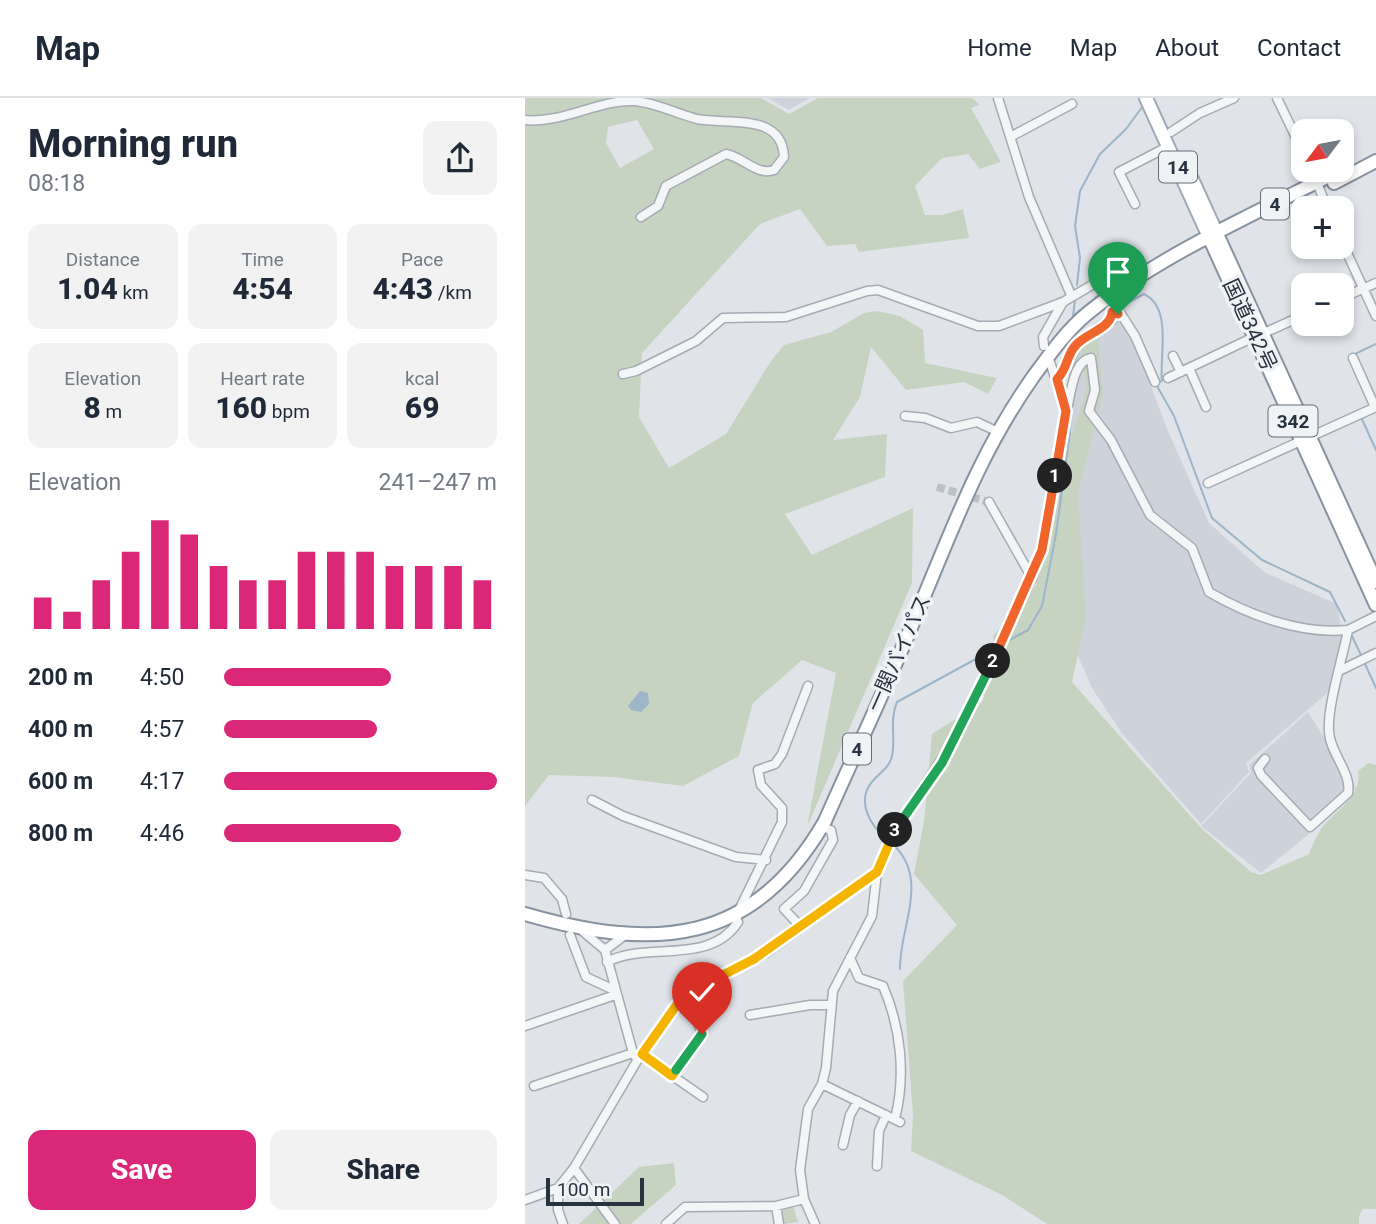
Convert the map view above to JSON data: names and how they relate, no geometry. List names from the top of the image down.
{
  "streets": {
    "main road": [
      "14",
      "4",
      "国道342号",
      "342",
      "一関バイパス"
    ]
  },
  "crossings": [
    ["14", "国道342号"],
    ["14", "一関バイパス"],
    ["国道342号", "一関バイパス"]
  ],
  "scale_bar": "100 m",
  "north": "bottom left",
  "page": {
    "header": "Map",
    "nav": [
      "Home",
      "Map",
      "About",
      "Contact"
    ],
    "heading": ["Morning run", "08:18"],
    "map_buttons": ["+", "−"],
    "stats": [
      ["Distance", "1.04 km"],
      ["Time", "4:54"],
      ["Pace", "4:43 /km"],
      ["Elevation", "8 m"],
      ["Heart rate", "160 bpm"],
      ["kcal", "69"]
    ],
    "chart": ["Elevation", "241–247 m"],
    "pins": ["1", "2", "3"],
    "list": [
      {
        "name": "200 m",
        "note": "4:50"
      },
      {
        "name": "400 m",
        "note": "4:57"
      },
      {
        "name": "600 m",
        "note": "4:17"
      },
      {
        "name": "800 m",
        "note": "4:46"
      }
    ],
    "buttons": ["Save", "Share"],
    "scale": "100 m"
  }
}
